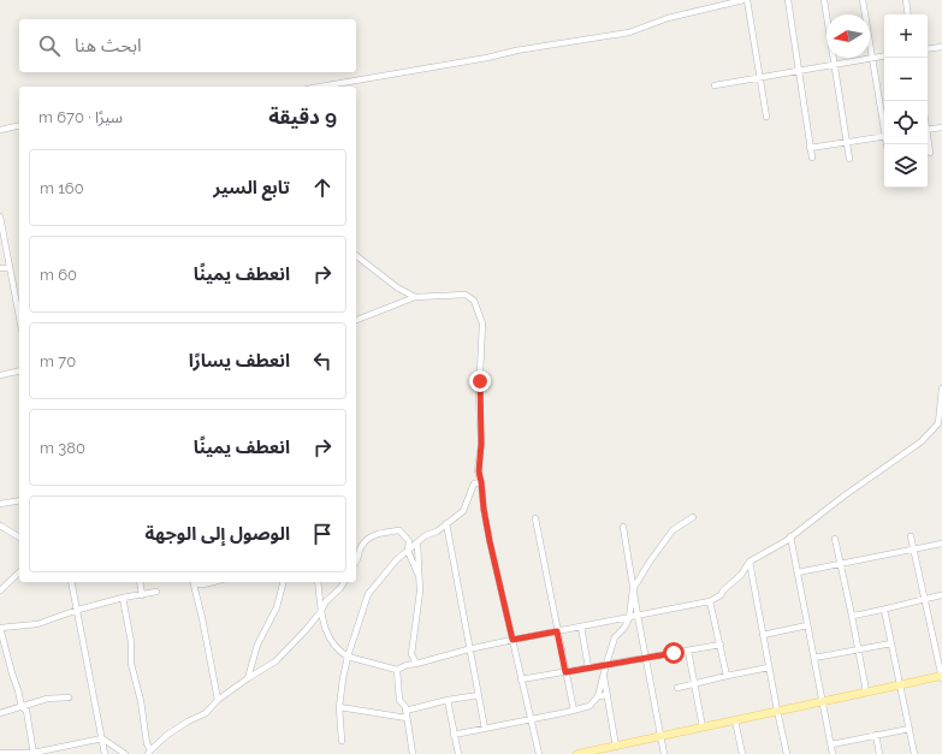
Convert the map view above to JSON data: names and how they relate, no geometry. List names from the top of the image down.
{
  "north": "left",
  "page": {
    "map_buttons": ["+", "−"],
    "search": "ابحث هنا",
    "heading": ["9 دقيقة", "سيرًا · 670 m"],
    "list": [
      ["تابع السير", "160 m"],
      ["انعطف يمينًا", "60 m"],
      ["انعطف يسارًا", "70 m"],
      ["انعطف يمينًا", "380 m"],
      "الوصول إلى الوجهة"
    ]
  }
}
